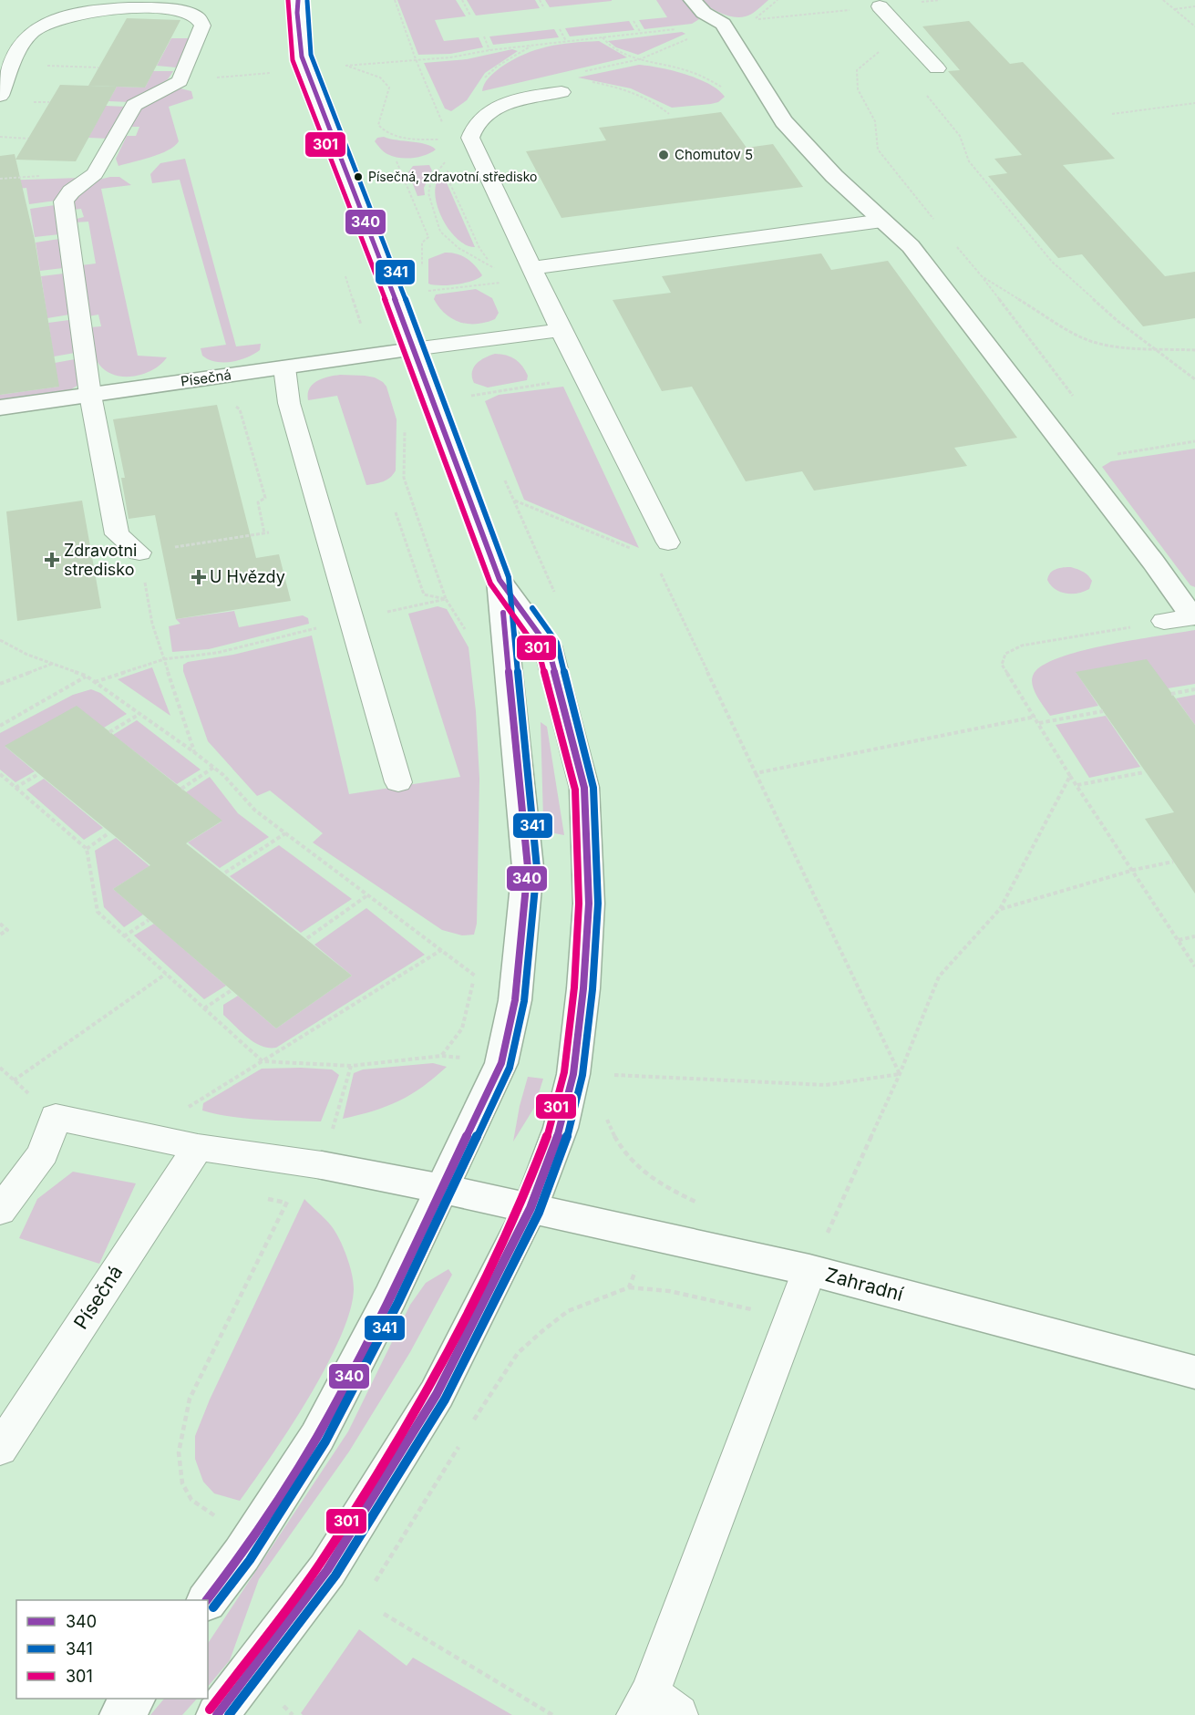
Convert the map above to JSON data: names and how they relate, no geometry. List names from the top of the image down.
{
  "streets": {
    "street": ["Písečná", "Zahradní"]
  },
  "places": {
    "other": ["Chomutov 5", "Písečná, zdravotní středisko"],
    "health": ["Zdravotni stredisko", "U Hvězdy"]
  },
  "lines": ["transit line 340", "transit line 301", "transit line 341"],
  "legend": ["340", "341", "301"]
}
